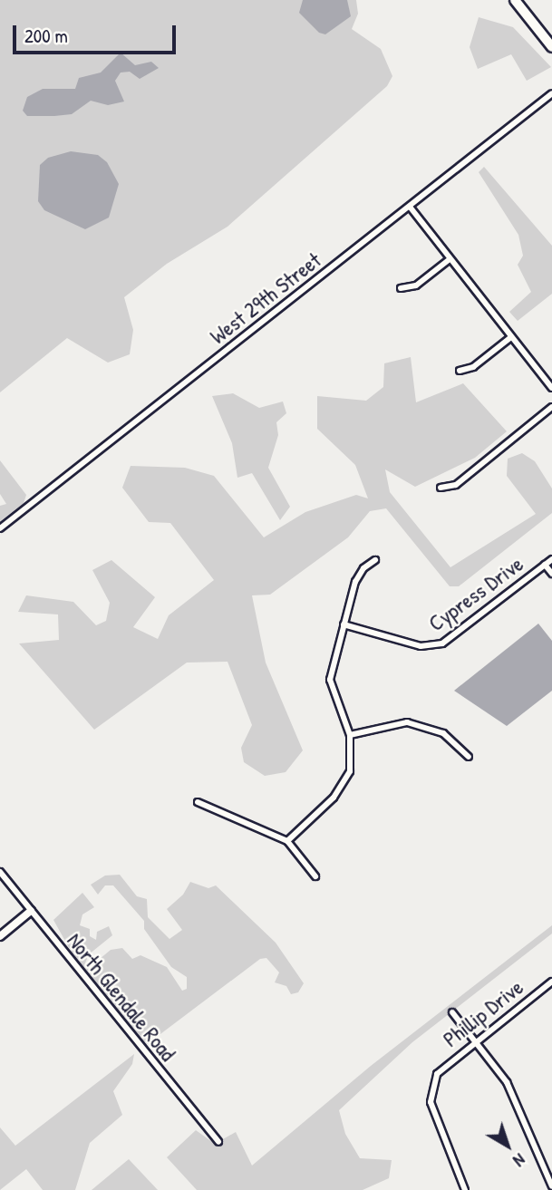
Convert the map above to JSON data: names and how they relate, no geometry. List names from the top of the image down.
{
  "streets": {
    "street": [
      "West 29th Street",
      "Cypress Drive",
      "North Glendale Road",
      "Phillip Drive"
    ]
  },
  "scale_bar": "200 m",
  "north": "bottom right"
}
